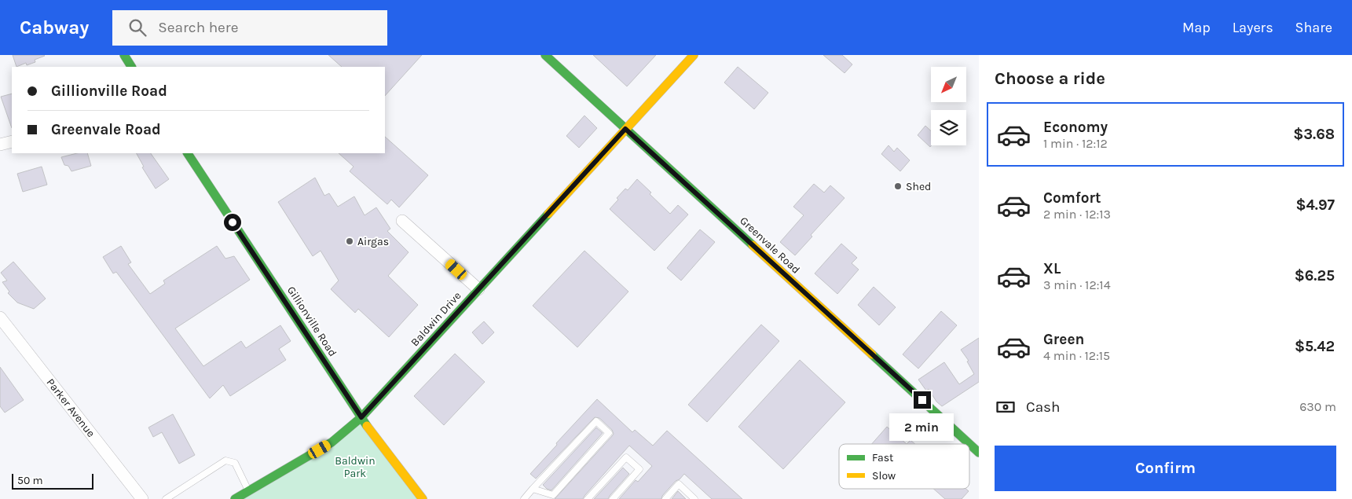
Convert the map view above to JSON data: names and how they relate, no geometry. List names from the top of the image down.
{
  "streets": {
    "street": [
      "Greenvale Road",
      "Baldwin Drive",
      "Gillionville Road",
      "Parker Avenue"
    ]
  },
  "crossings": [
    ["Greenvale Road", "Baldwin Drive"],
    ["Baldwin Drive", "Gillionville Road"]
  ],
  "parks": ["Baldwin Park"],
  "places": ["Shed", "Airgas"],
  "legend": ["Fast", "Slow"],
  "scale_bar": "50 m",
  "north": "bottom left",
  "page": {
    "header": "Cabway",
    "search": "Search here",
    "nav": ["Map", "Layers", "Share"],
    "heading": "Choose a ride",
    "banner": ["Gillionville Road", "Greenvale Road"],
    "list": [
      {
        "name": "Economy",
        "note": "1 min · 12:12",
        "value": "$3.68"
      },
      {
        "name": "Comfort",
        "note": "2 min · 12:13",
        "value": "$4.97"
      },
      {
        "name": "XL",
        "note": "3 min · 12:14",
        "value": "$6.25"
      },
      {
        "name": "Green",
        "note": "4 min · 12:15",
        "value": "$5.42"
      }
    ],
    "pay": ["Cash", "630 m"],
    "bubble": "2 min",
    "buttons": "Confirm",
    "scale": "50 m"
  }
}
